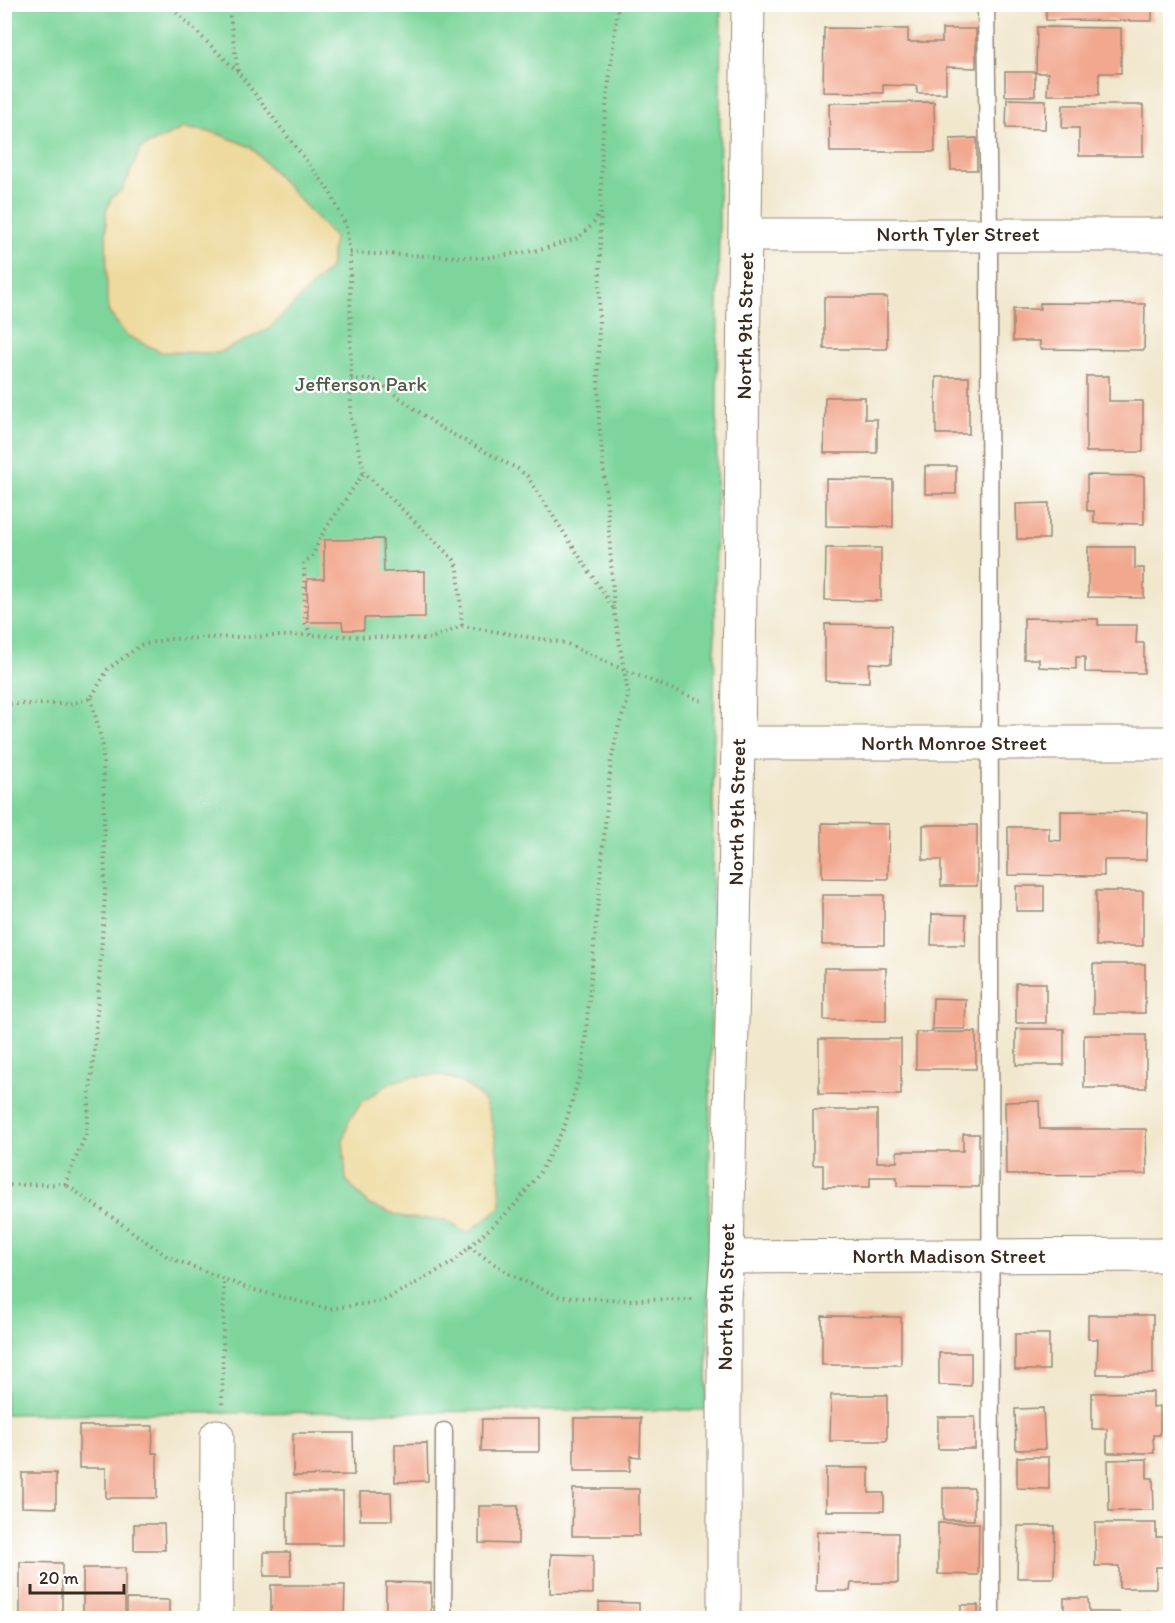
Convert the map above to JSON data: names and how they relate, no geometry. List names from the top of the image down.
{
  "streets": {
    "street": [
      "North Tyler Street",
      "North 9th Street",
      "North Monroe Street",
      "North Madison Street"
    ]
  },
  "crossings": [
    ["North Tyler Street", "North 9th Street"],
    ["North 9th Street", "North Monroe Street"],
    ["North 9th Street", "North Madison Street"]
  ],
  "parks": ["Jefferson Park"],
  "scale_bar": "20 m"
}
